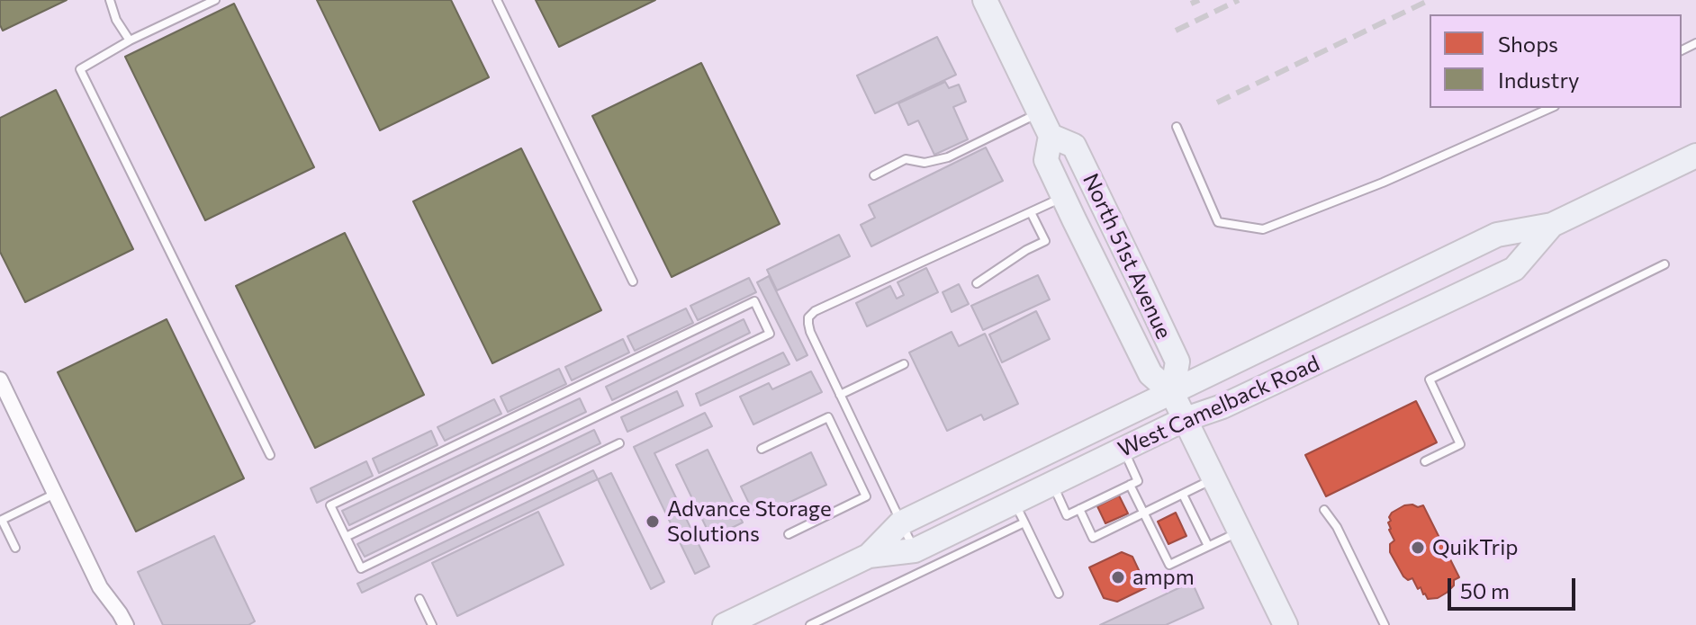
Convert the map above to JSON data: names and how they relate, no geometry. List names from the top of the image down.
{
  "streets": {
    "main road": ["North 51st Avenue", "West Camelback Road"]
  },
  "crossings": [
    ["North 51st Avenue", "West Camelback Road"]
  ],
  "places": ["Advance Storage Solutions", "QuikTrip", "ampm"],
  "legend": ["Shops", "Industry"],
  "scale_bar": "50 m"
}
